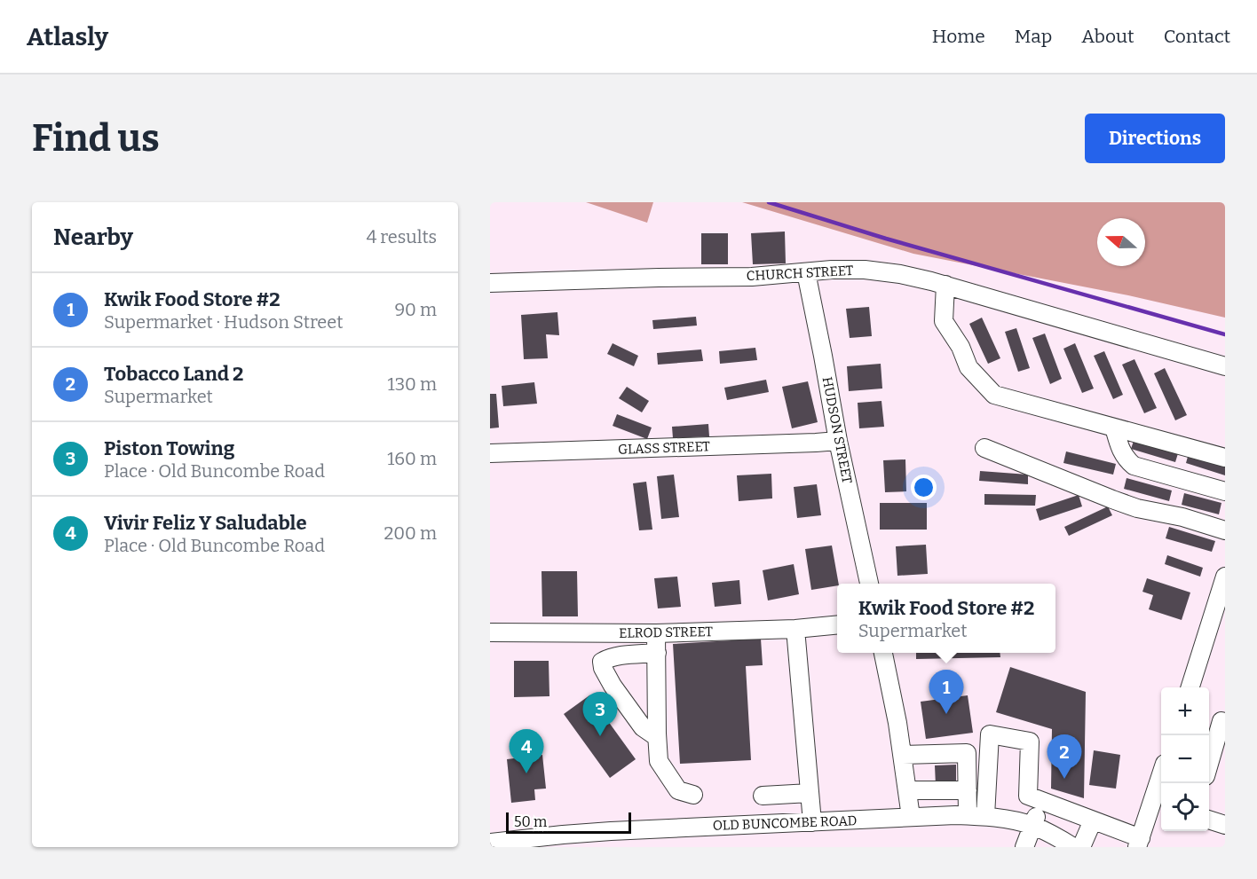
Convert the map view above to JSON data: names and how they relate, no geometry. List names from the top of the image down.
{
  "streets": {
    "street": [
      "CHURCH STREET",
      "HUDSON STREET",
      "GLASS STREET",
      "ELROD STREET",
      "OLD BUNCOMBE ROAD"
    ]
  },
  "crossings": [
    ["CHURCH STREET", "HUDSON STREET"],
    ["HUDSON STREET", "GLASS STREET"]
  ],
  "scale_bar": "50 m",
  "north": "left",
  "page": {
    "header": "Atlasly",
    "nav": [
      "Home",
      "Map",
      "About",
      "Contact"
    ],
    "buttons": "Directions",
    "title": "Find us",
    "heading": ["Nearby", "4 results"],
    "list": [
      {
        "mark": "1",
        "name": "Kwik Food Store #2",
        "note": "Supermarket · Hudson Street",
        "value": "90 m"
      },
      {
        "mark": "2",
        "name": "Tobacco Land 2",
        "note": "Supermarket",
        "value": "130 m"
      },
      {
        "mark": "3",
        "name": "Piston Towing",
        "note": "Place · Old Buncombe Road",
        "value": "160 m"
      },
      {
        "mark": "4",
        "name": "Vivir Feliz Y Saludable",
        "note": "Place · Old Buncombe Road",
        "value": "200 m"
      }
    ],
    "popup": ["Kwik Food Store #2", "Supermarket"],
    "pins": [
      "1",
      "3",
      "4",
      "2"
    ],
    "map_buttons": ["+", "−"],
    "scale": "50 m"
  }
}
